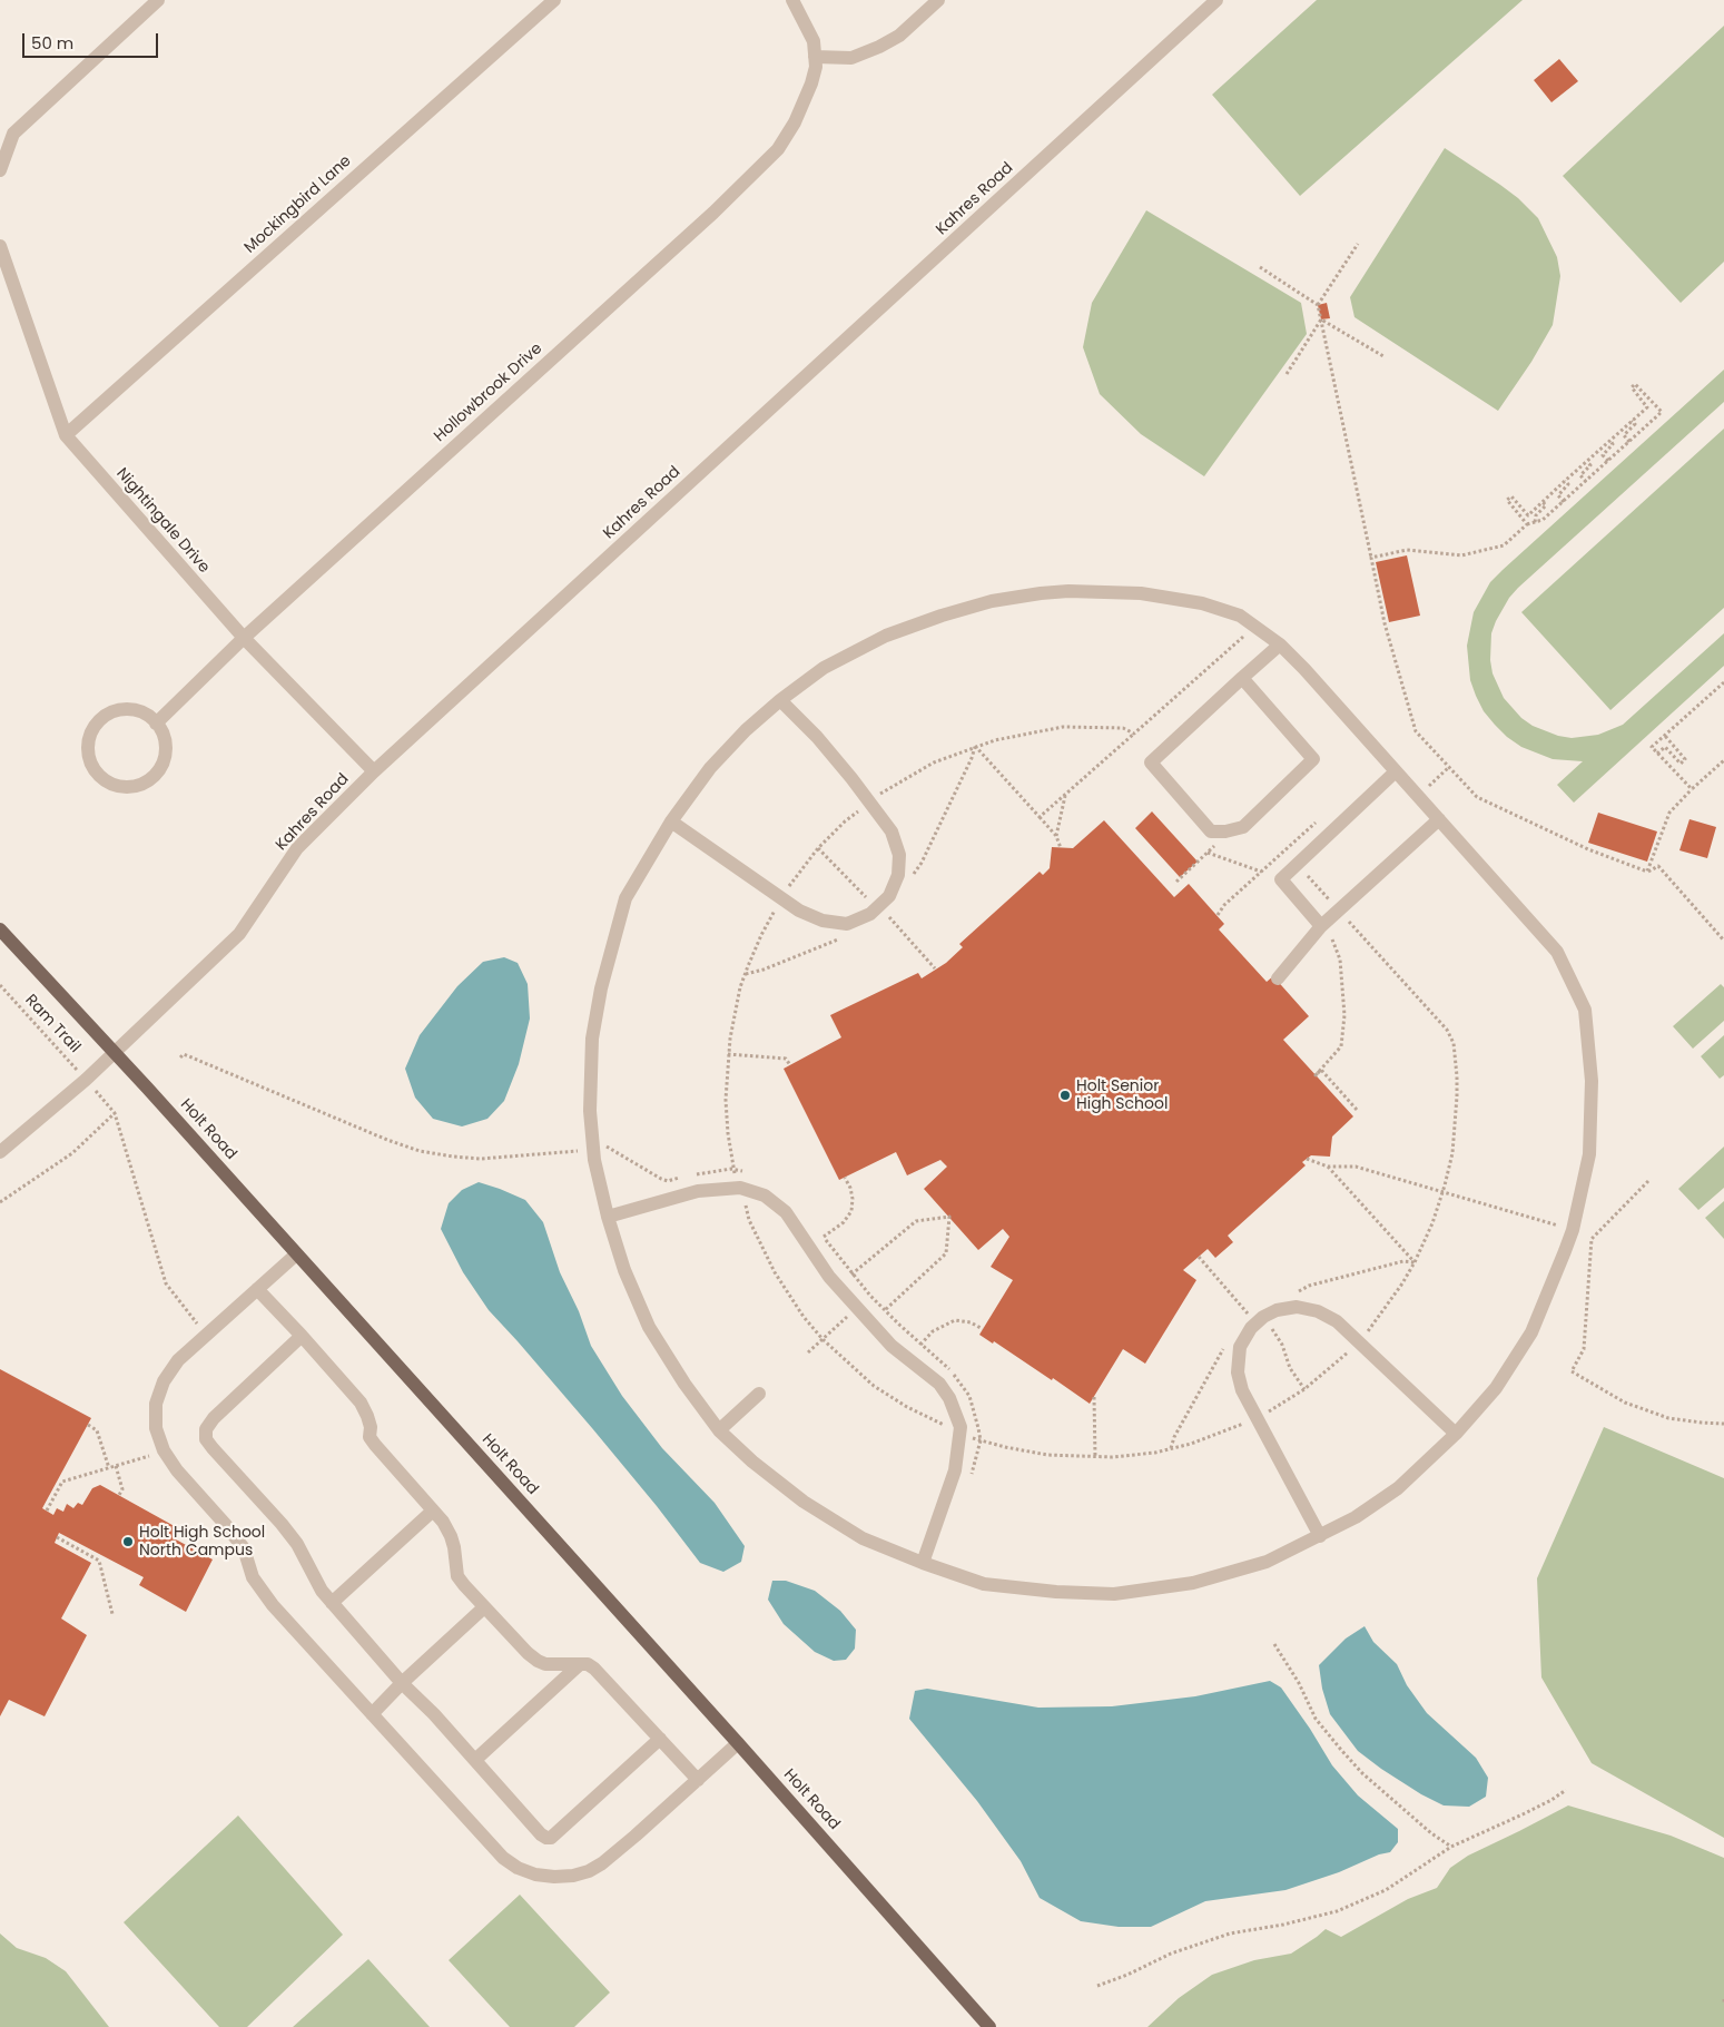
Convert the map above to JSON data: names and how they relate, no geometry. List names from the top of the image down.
{
  "streets": {
    "main road": ["Holt Road"],
    "street": [
      "Kahres Road",
      "Mockingbird Lane",
      "Hollowbrook Drive",
      "Nightingale Drive"
    ],
    "path": ["Ram Trail"]
  },
  "crossings": [
    ["Kahres Road", "Nightingale Drive"],
    ["Kahres Road", "Ram Trail"],
    ["Kahres Road", "Holt Road"],
    ["Mockingbird Lane", "Nightingale Drive"],
    ["Hollowbrook Drive", "Nightingale Drive"]
  ],
  "places": ["Holt Senior High School", "Holt High School North Campus"],
  "scale_bar": "50 m"
}
